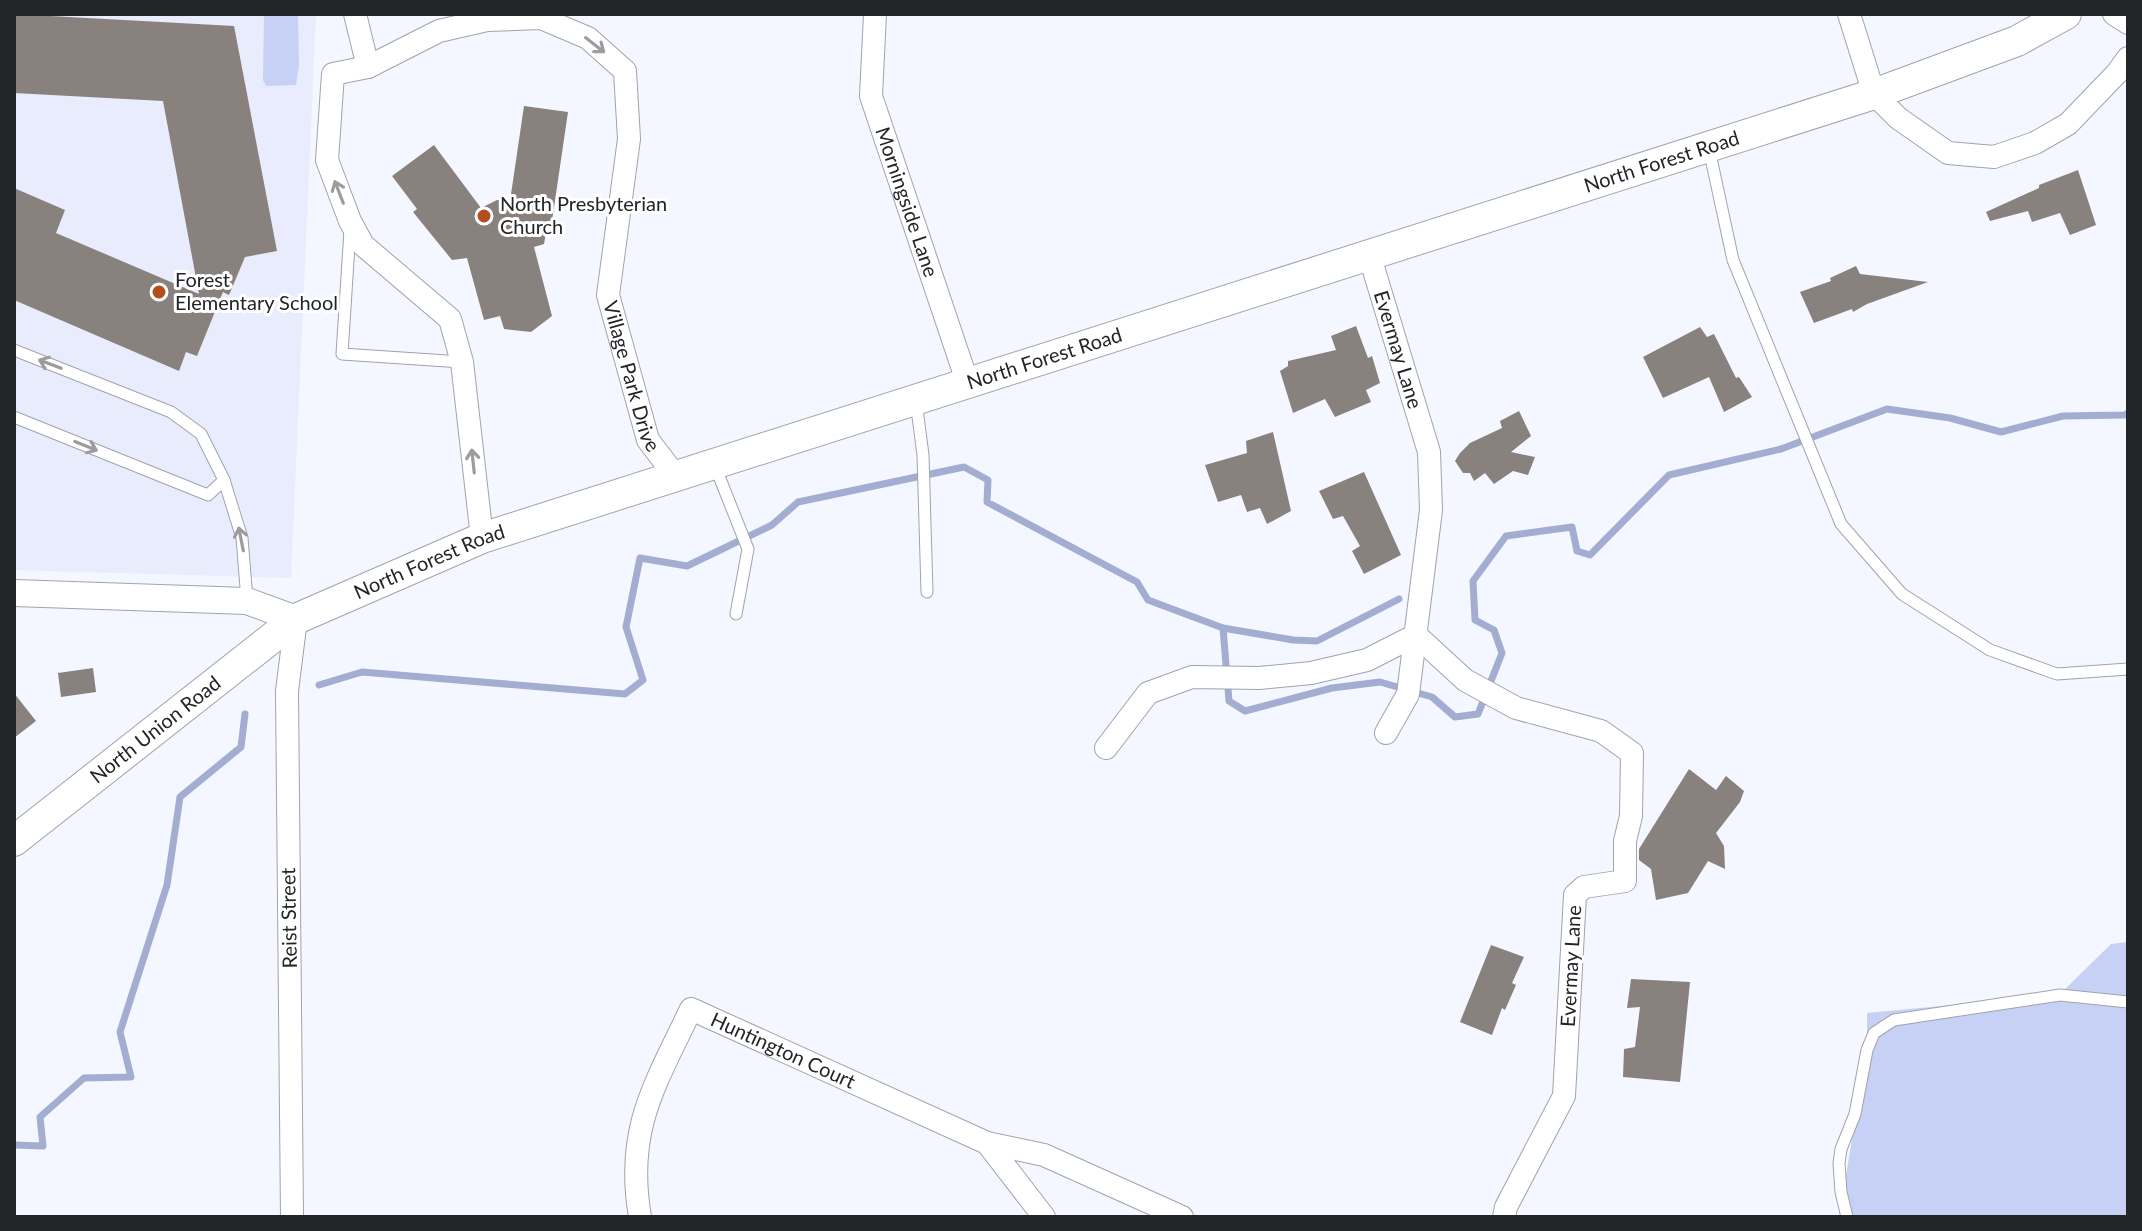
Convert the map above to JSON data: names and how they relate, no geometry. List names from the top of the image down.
{
  "streets": {
    "main road": ["North Forest Road", "North Union Road"],
    "street": [
      "Morningside Lane",
      "Evermay Lane",
      "Village Park Drive",
      "Reist Street",
      "Huntington Court"
    ]
  },
  "crossings": [
    ["North Forest Road", "Morningside Lane"],
    ["North Forest Road", "Evermay Lane"],
    ["North Forest Road", "Village Park Drive"],
    ["North Forest Road", "North Union Road"],
    ["North Forest Road", "Reist Street"],
    ["North Union Road", "Reist Street"]
  ],
  "places": ["North Presbyterian Church", "Forest Elementary School"]
}
